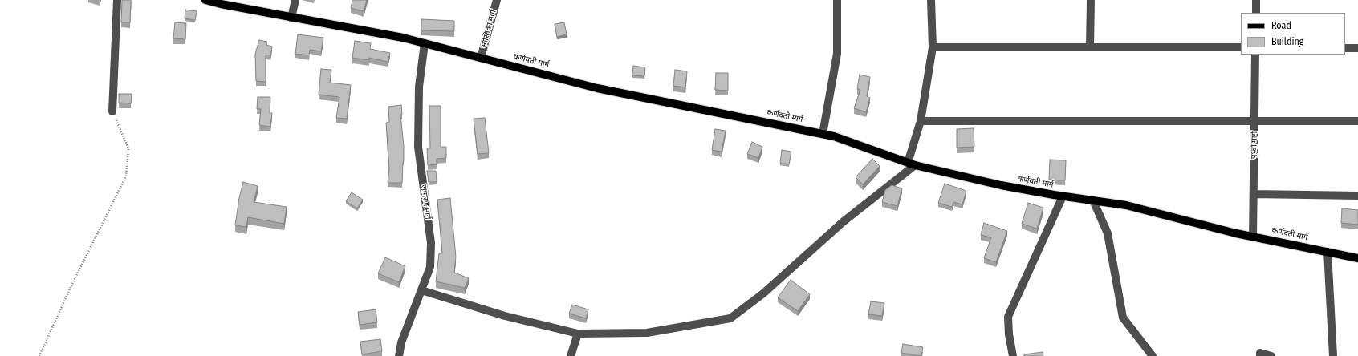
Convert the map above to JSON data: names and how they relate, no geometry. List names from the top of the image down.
{
  "streets": {
    "main road": ["कर्णवती मार्ग"],
    "street": ["स्वस्तिका मार्ग", "पृथ्वी मार्ग", "जागरण मार्ग"]
  },
  "crossings": [
    ["स्वस्तिका मार्ग", "कर्णवती मार्ग"],
    ["कर्णवती मार्ग", "पृथ्वी मार्ग"],
    ["कर्णवती मार्ग", "जागरण मार्ग"]
  ],
  "legend": ["Road", "Building"]
}
